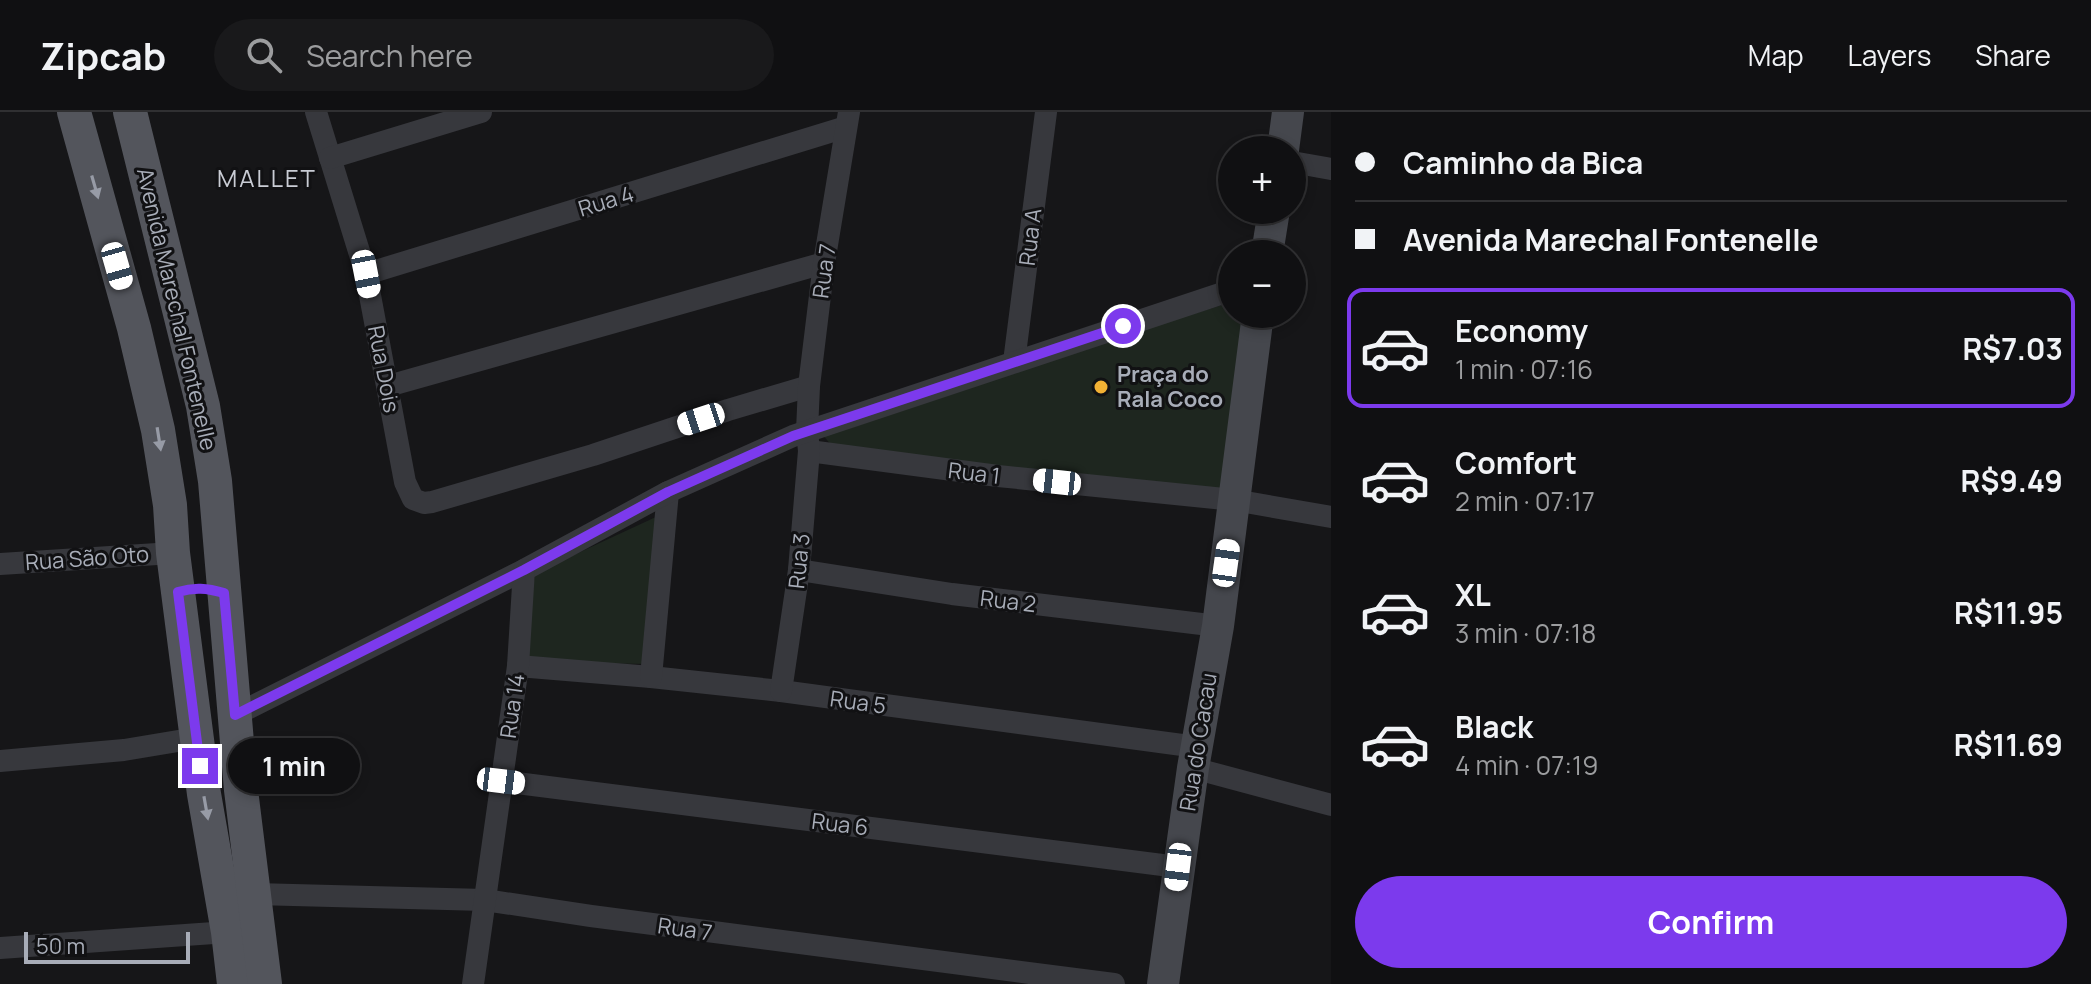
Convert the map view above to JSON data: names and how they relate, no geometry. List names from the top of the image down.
{
  "streets": {
    "main road": ["Avenida Marechal Fontenelle"],
    "street": [
      "Rua 4",
      "Rua A",
      "Rua 7",
      "Rua Dois",
      "Rua 1",
      "Rua São Oto",
      "Rua 3",
      "Rua 2",
      "Rua 5",
      "Rua 14",
      "Rua do Cacau",
      "Rua 6"
    ]
  },
  "crossings": [
    ["Rua 4", "Rua 7"],
    ["Rua 4", "Rua Dois"],
    ["Rua 7", "Avenida Marechal Fontenelle"],
    ["Rua 7", "Rua Dois"],
    ["Rua 7", "Rua 1"],
    ["Rua 7", "Rua 3"],
    ["Rua 7", "Rua 14"],
    ["Avenida Marechal Fontenelle", "Rua São Oto"],
    ["Rua 1", "Rua 3"],
    ["Rua 1", "Rua do Cacau"],
    ["Rua 3", "Rua 2"],
    ["Rua 3", "Rua 5"],
    ["Rua 2", "Rua do Cacau"],
    ["Rua 5", "Rua 14"],
    ["Rua 5", "Rua do Cacau"],
    ["Rua 14", "Rua 6"],
    ["Rua do Cacau", "Rua 6"]
  ],
  "districts": ["MALLET"],
  "places": ["Praça do Rala Coco"],
  "scale_bar": "50 m",
  "page": {
    "header": "Zipcab",
    "search": "Search here",
    "nav": ["Map", "Layers", "Share"],
    "banner": ["Caminho da Bica", "Avenida Marechal Fontenelle"],
    "map_buttons": ["+", "−"],
    "list": [
      {
        "name": "Economy",
        "note": "1 min · 07:16",
        "value": "R$7.03"
      },
      {
        "name": "Comfort",
        "note": "2 min · 07:17",
        "value": "R$9.49"
      },
      {
        "name": "XL",
        "note": "3 min · 07:18",
        "value": "R$11.95"
      },
      {
        "name": "Black",
        "note": "4 min · 07:19",
        "value": "R$11.69"
      }
    ],
    "bubble": "1 min",
    "buttons": "Confirm",
    "scale": "50 m"
  }
}
